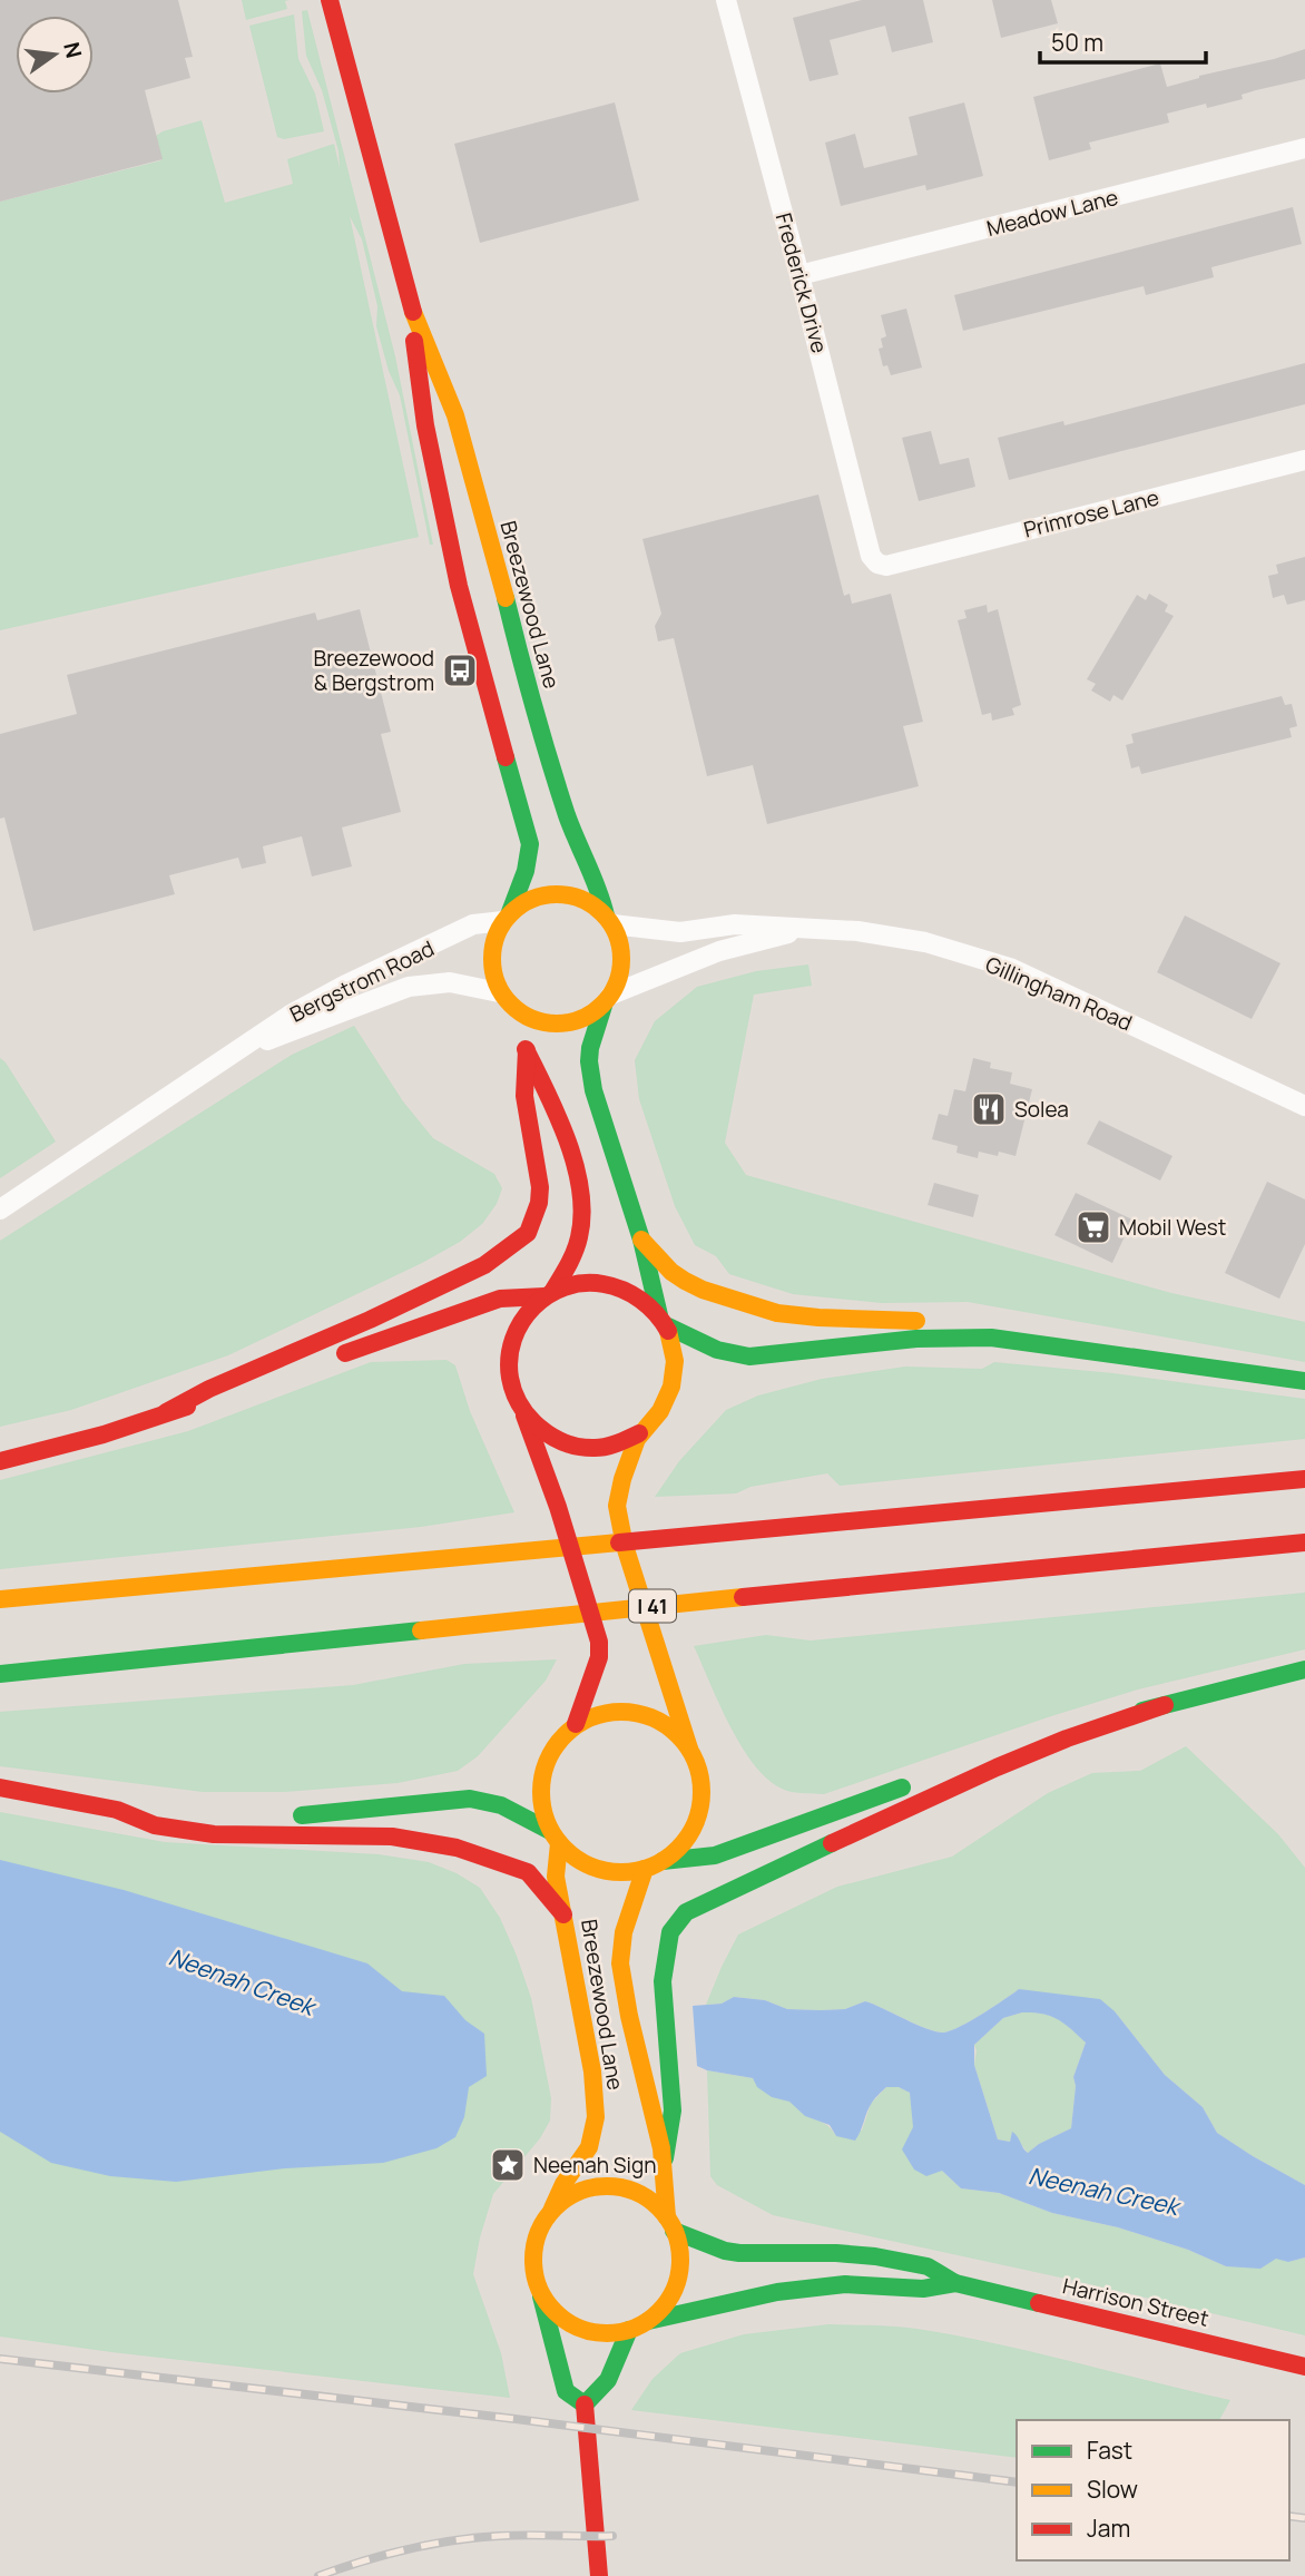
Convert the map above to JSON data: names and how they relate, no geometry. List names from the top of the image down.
{
  "streets": {
    "main road": ["Breezewood Lane", "I 41", "Harrison Street"],
    "street": [
      "Meadow Lane",
      "Frederick Drive",
      "Primrose Lane",
      "Bergstrom Road",
      "Gillingham Road"
    ]
  },
  "crossings": [
    ["Meadow Lane", "Frederick Drive"],
    ["Frederick Drive", "Primrose Lane"],
    ["Breezewood Lane", "Bergstrom Road"],
    ["Breezewood Lane", "Gillingham Road"],
    ["Breezewood Lane", "Harrison Street"],
    ["Bergstrom Road", "Gillingham Road"]
  ],
  "water": ["Neenah Creek"],
  "places": {
    "bus stop": ["Breezewood & Bergstrom"],
    "restaurant": ["Solea"],
    "supermarket": ["Mobil West"],
    "place": ["Neenah Sign"]
  },
  "legend": ["Fast", "Slow", "Jam"],
  "scale_bar": "50 m",
  "north": "right"
}
